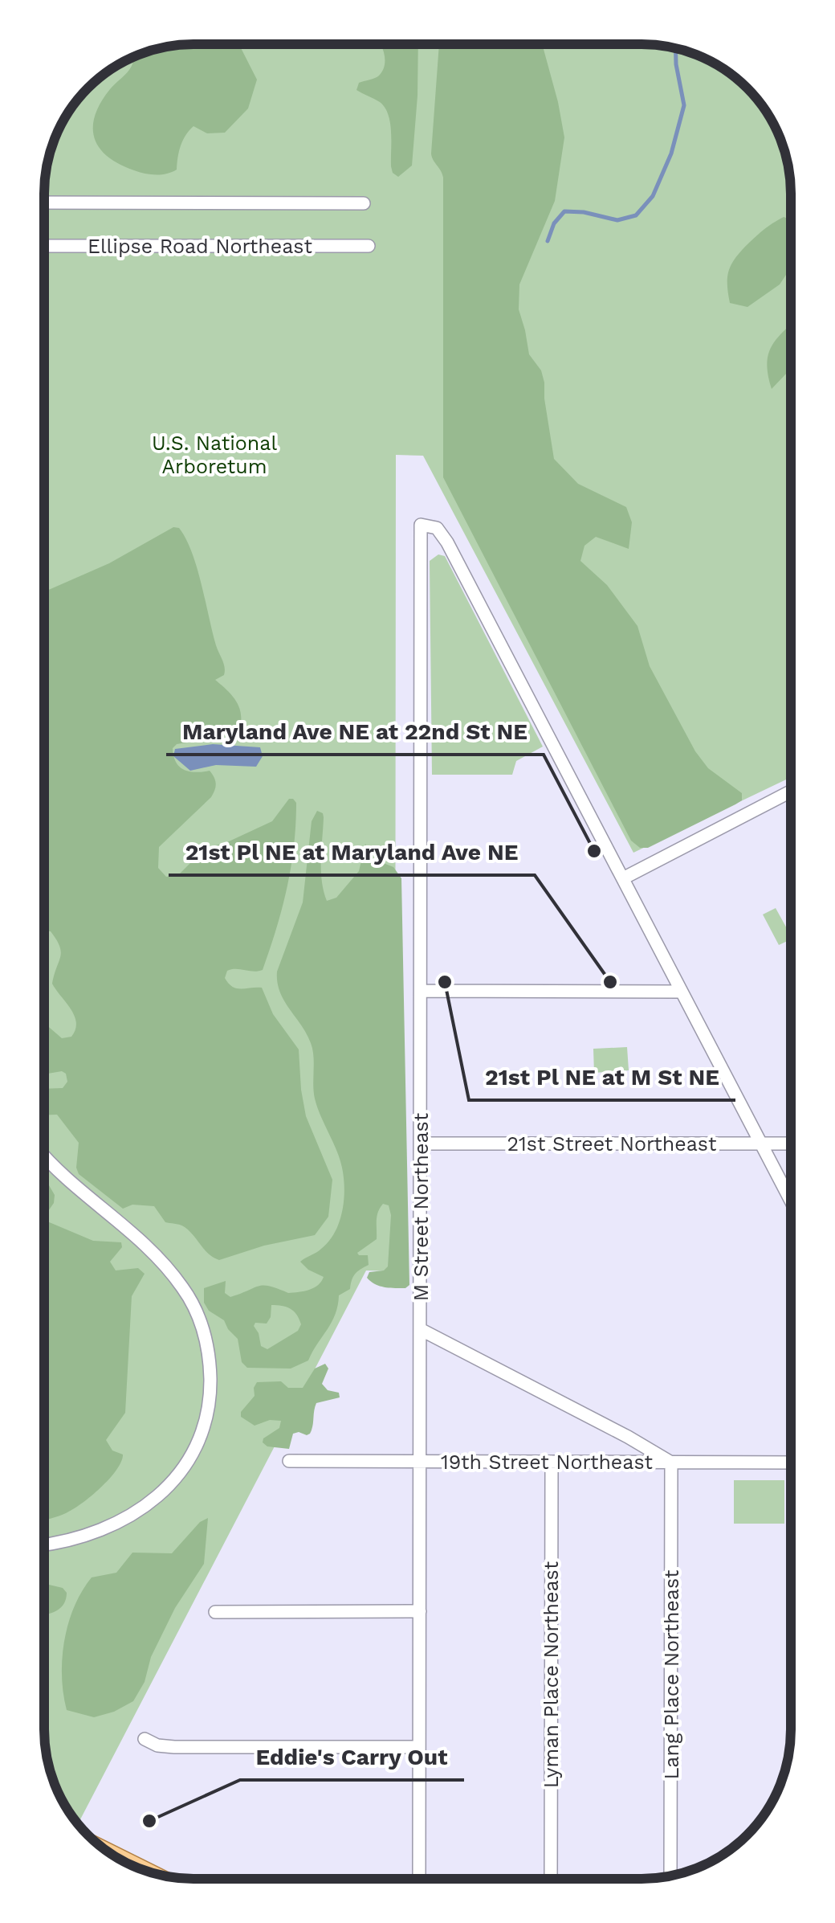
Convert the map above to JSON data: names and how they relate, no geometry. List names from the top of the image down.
{
  "streets": {
    "street": [
      "Ellipse Road Northeast",
      "21st Street Northeast",
      "M Street Northeast",
      "19th Street Northeast",
      "Lyman Place Northeast",
      "Lang Place Northeast"
    ]
  },
  "crossings": [
    ["21st Street Northeast", "M Street Northeast"],
    ["M Street Northeast", "19th Street Northeast"],
    ["19th Street Northeast", "Lyman Place Northeast"],
    ["19th Street Northeast", "Lang Place Northeast"]
  ],
  "parks": ["U.S. National Arboretum"],
  "places": [
    "Maryland Ave NE at 22nd St NE",
    "21st Pl NE at M St NE",
    "21st Pl NE at Maryland Ave NE",
    "Eddie's Carry Out"
  ]
}
